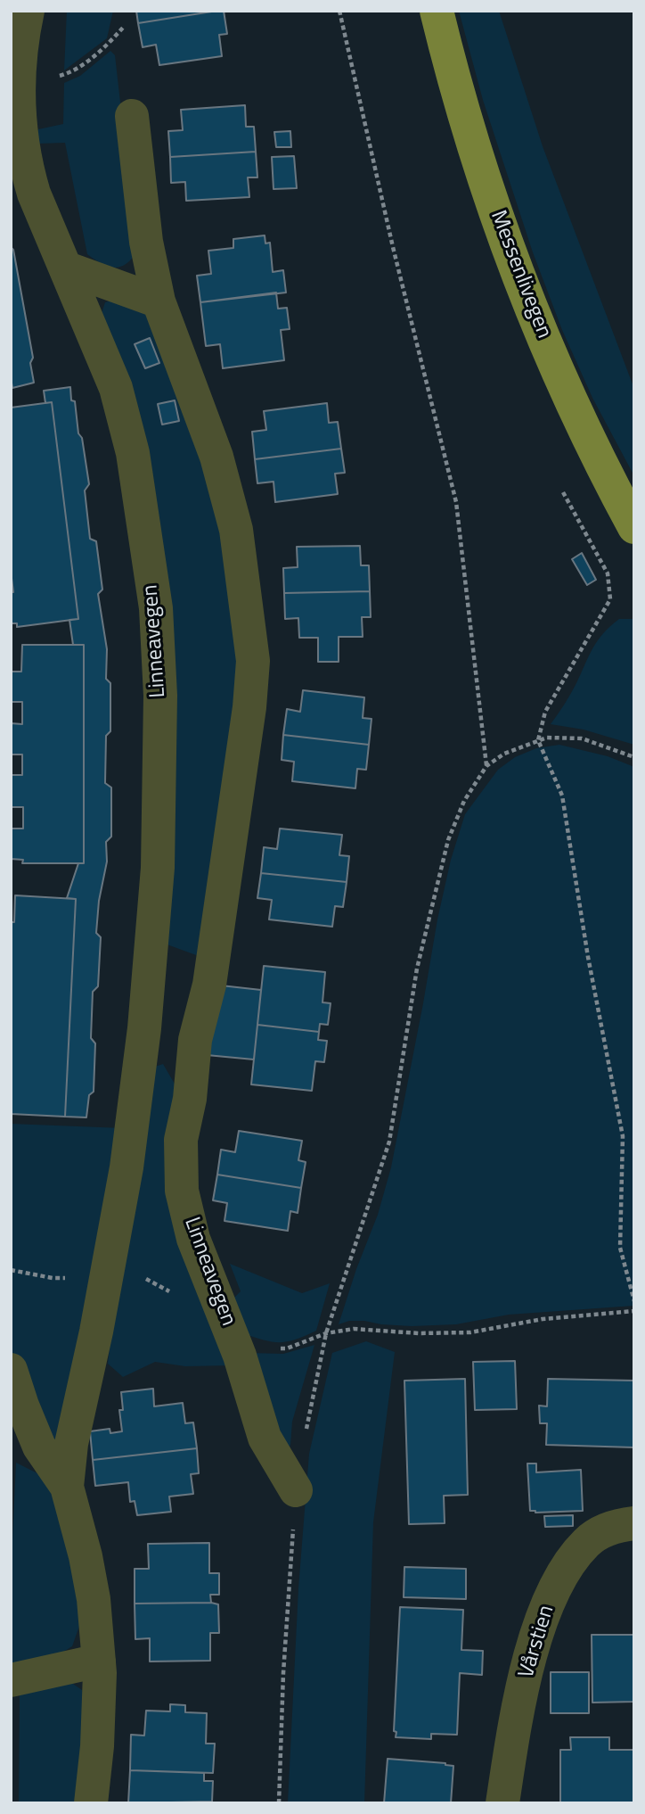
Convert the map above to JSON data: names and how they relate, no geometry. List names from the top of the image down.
{
  "streets": {
    "main road": ["Messenlivegen"],
    "street": ["Linneavegen", "Vårstien"]
  }
}
